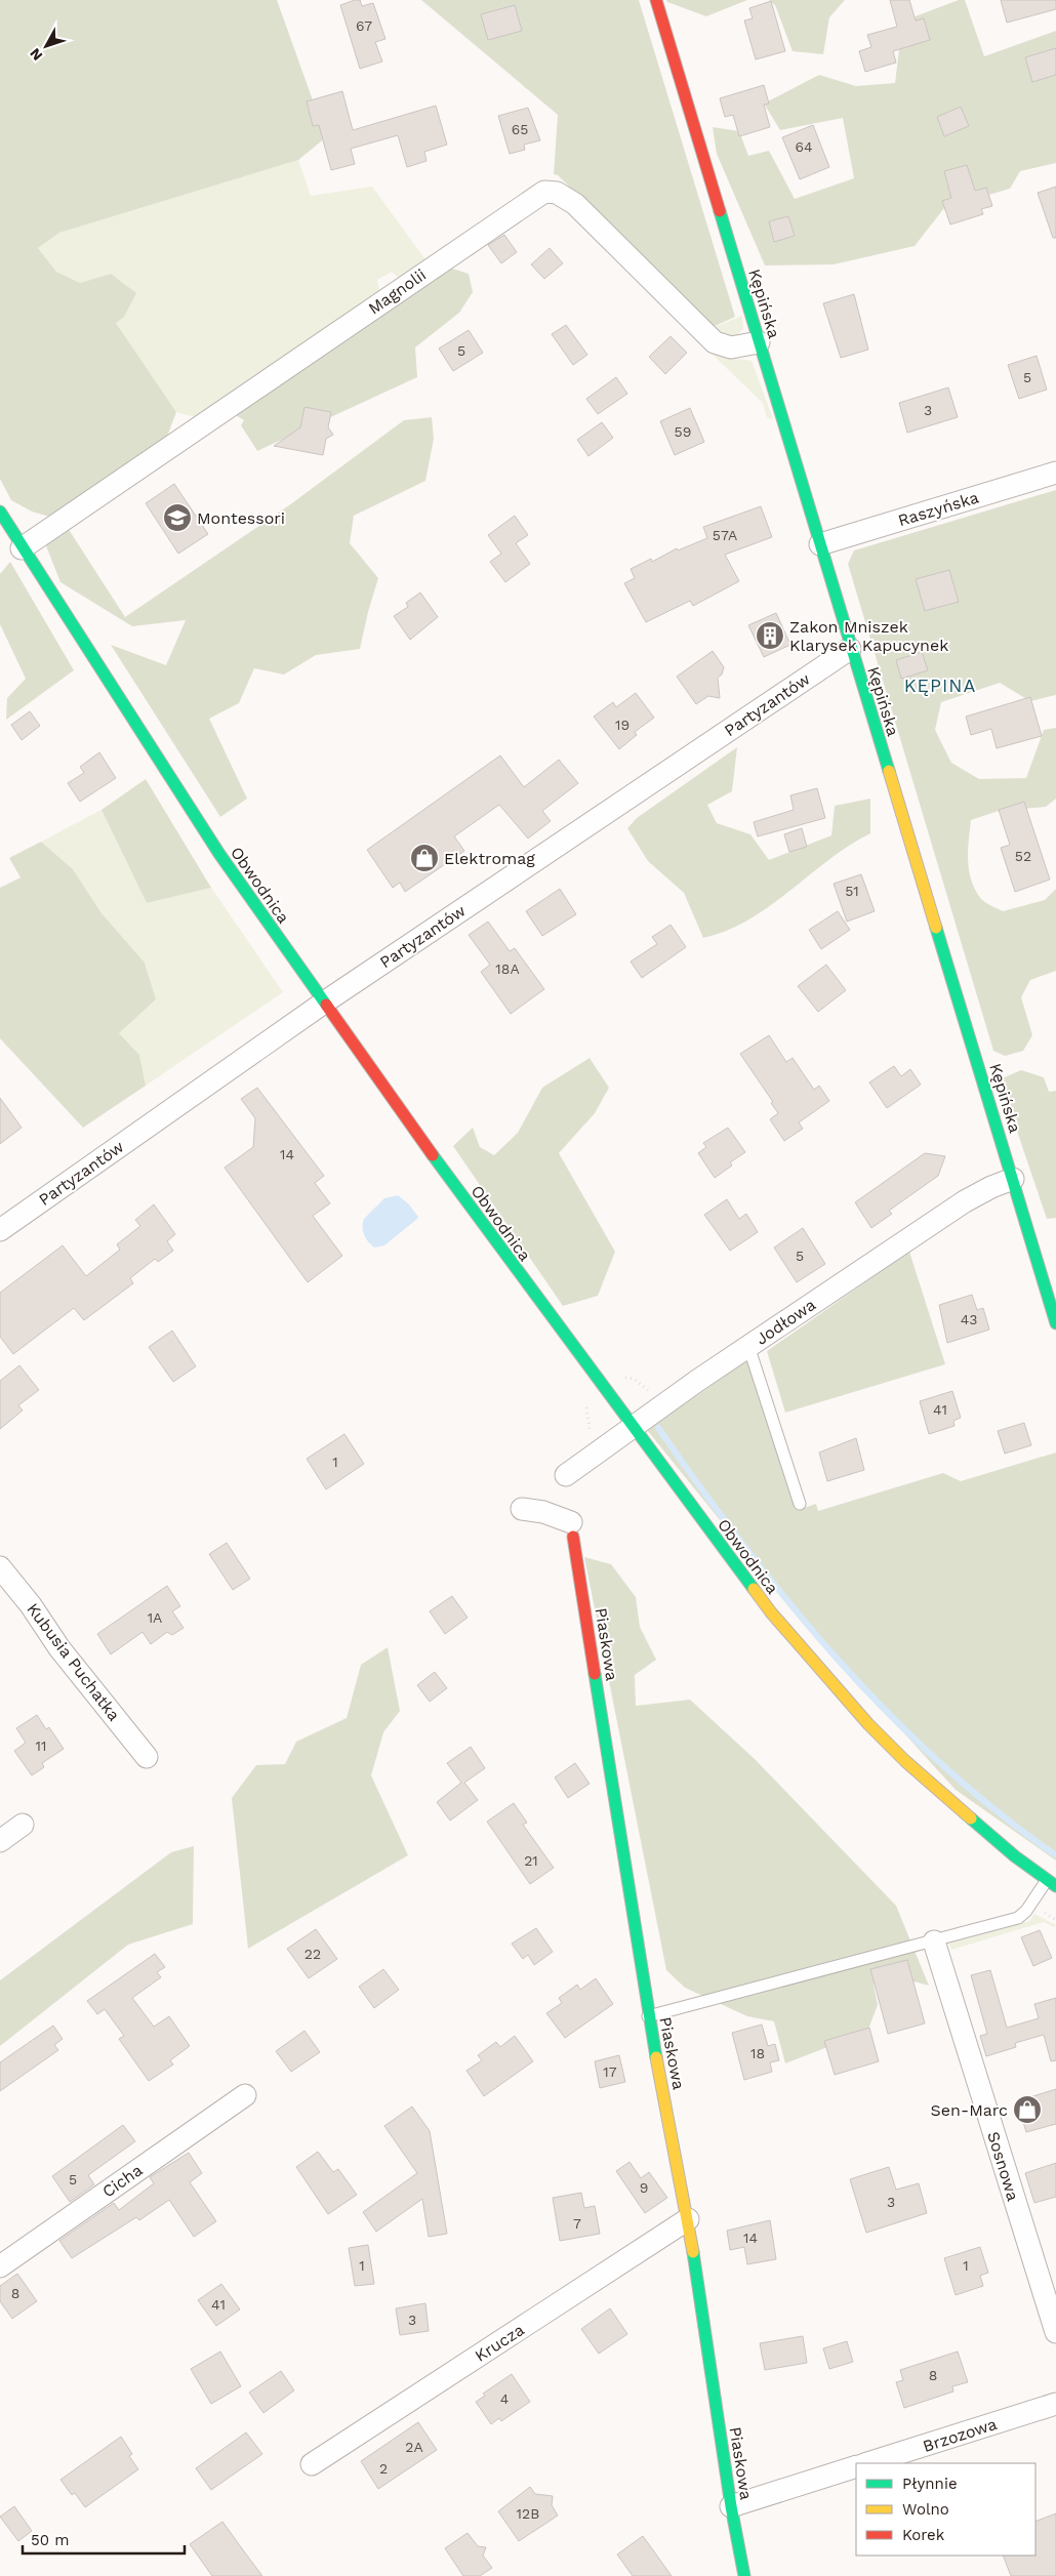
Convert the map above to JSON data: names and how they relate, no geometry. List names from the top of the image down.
{
  "streets": {
    "street": [
      "Magnolii",
      "Kępińska",
      "Raszyńska",
      "Partyzantów",
      "Obwodnica",
      "Jodłowa",
      "Piaskowa",
      "Kubusia Puchatka",
      "Sosnowa",
      "Cicha",
      "Krucza",
      "Brzozowa"
    ]
  },
  "crossings": [
    ["Magnolii", "Kępińska"],
    ["Magnolii", "Obwodnica"],
    ["Kępińska", "Raszyńska"],
    ["Kępińska", "Partyzantów"],
    ["Kępińska", "Jodłowa"],
    ["Partyzantów", "Obwodnica"],
    ["Obwodnica", "Jodłowa"],
    ["Piaskowa", "Krucza"]
  ],
  "districts": ["KĘPINA"],
  "places": {
    "school or university": ["Montessori"],
    "building": ["Zakon Mniszek Klarysek Kapucynek"],
    "shop": ["Elektromag", "Sen-Marc"]
  },
  "house_numbers": [
    "67",
    "65",
    "64",
    "5",
    "5",
    "3",
    "59",
    "57A",
    "19",
    "52",
    "51",
    "18A",
    "14",
    "5",
    "43",
    "41",
    "1",
    "1A",
    "11",
    "21",
    "22",
    "18",
    "17",
    "5",
    "9",
    "3",
    "7",
    "14",
    "1",
    "1",
    "8",
    "41",
    "3",
    "8",
    "4",
    "2A",
    "2",
    "12B"
  ],
  "legend": ["Płynnie", "Wolno", "Korek"],
  "scale_bar": "50 m",
  "north": "bottom left"
}
